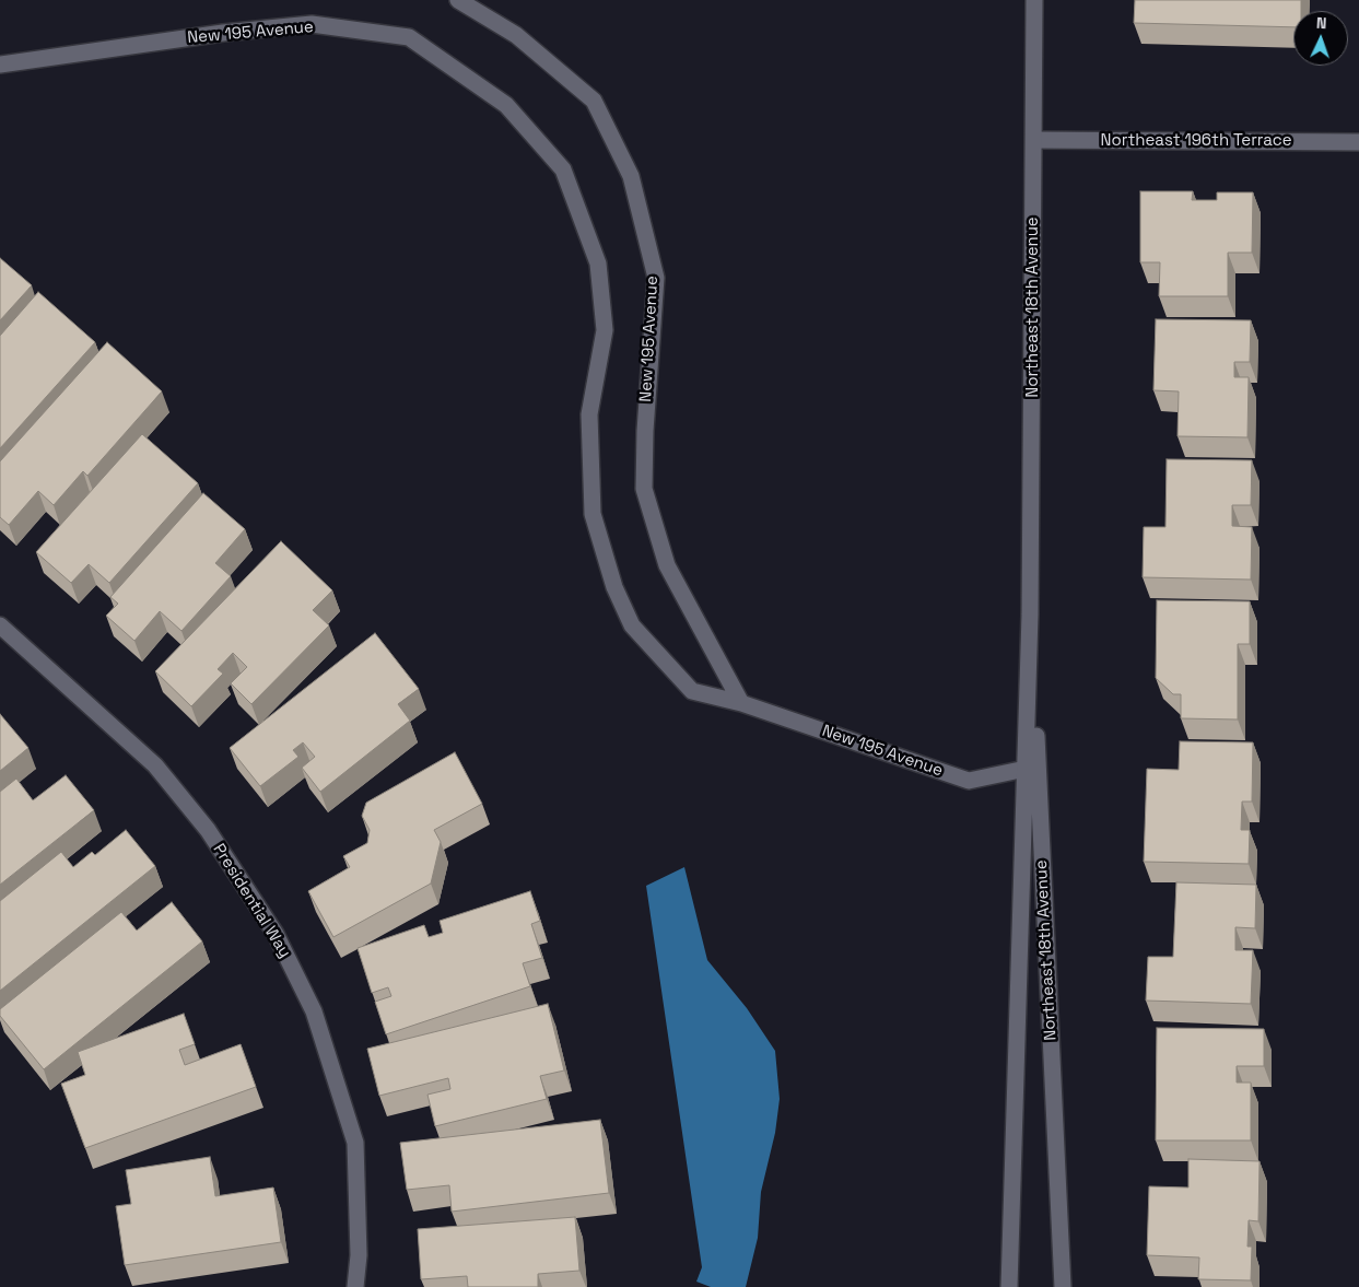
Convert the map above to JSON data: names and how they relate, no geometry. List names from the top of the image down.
{
  "streets": {
    "street": [
      "New 195 Avenue",
      "Northeast 196th Terrace",
      "Northeast 18th Avenue",
      "Presidential Way"
    ]
  },
  "crossings": [
    ["New 195 Avenue", "Northeast 18th Avenue"],
    ["Northeast 196th Terrace", "Northeast 18th Avenue"]
  ],
  "north": "top"
}
